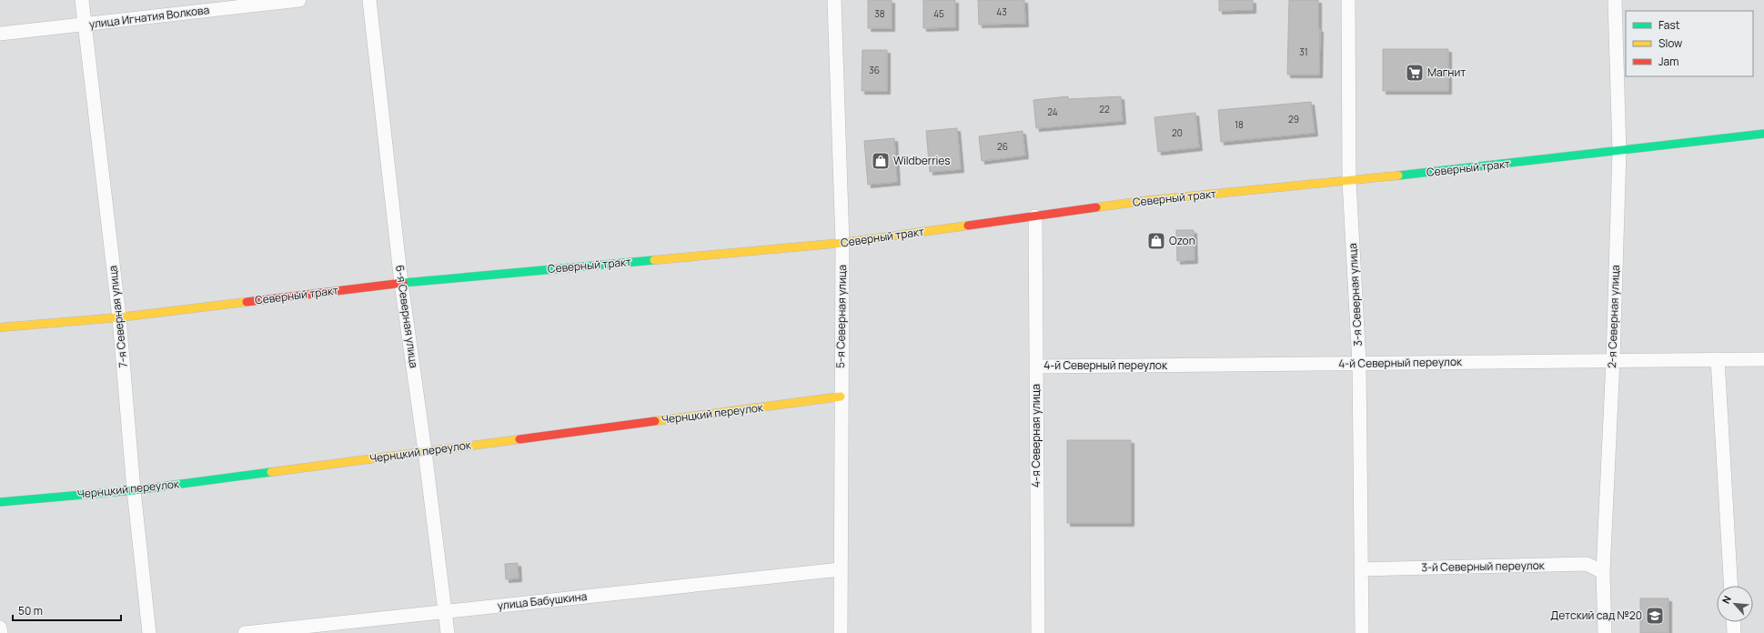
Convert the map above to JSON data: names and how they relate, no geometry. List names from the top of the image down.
{
  "streets": {
    "street": [
      "улица Игнатия Волкова",
      "Северный тракт",
      "3-я Северная улица",
      "7-я Северная улица",
      "6-я Северная улица",
      "5-я Северная улица",
      "2-я Северная улица",
      "4-й Северный переулок",
      "Чернцкий переулок",
      "4-я Северная улица",
      "3-й Северный переулок",
      "улица Бабушкина"
    ]
  },
  "crossings": [
    ["улица Игнатия Волкова", "7-я Северная улица"],
    ["Северный тракт", "3-я Северная улица"],
    ["Северный тракт", "7-я Северная улица"],
    ["Северный тракт", "6-я Северная улица"],
    ["Северный тракт", "5-я Северная улица"],
    ["Северный тракт", "2-я Северная улица"],
    ["Северный тракт", "4-я Северная улица"],
    ["3-я Северная улица", "4-й Северный переулок"],
    ["3-я Северная улица", "3-й Северный переулок"],
    ["7-я Северная улица", "Чернцкий переулок"],
    ["6-я Северная улица", "Чернцкий переулок"],
    ["6-я Северная улица", "улица Бабушкина"],
    ["5-я Северная улица", "Чернцкий переулок"],
    ["5-я Северная улица", "улица Бабушкина"],
    ["2-я Северная улица", "4-й Северный переулок"],
    ["2-я Северная улица", "3-й Северный переулок"],
    ["4-й Северный переулок", "4-я Северная улица"]
  ],
  "places": {
    "supermarket": ["Магнит"],
    "shop": ["Wildberries", "Ozon"],
    "school or university": ["Детский сад №20"]
  },
  "house_numbers": [
    "43",
    "38",
    "45",
    "31",
    "36",
    "22",
    "24",
    "29",
    "18",
    "20",
    "26"
  ],
  "legend": ["Fast", "Slow", "Jam"],
  "scale_bar": "50 m",
  "north": "top left"
}
